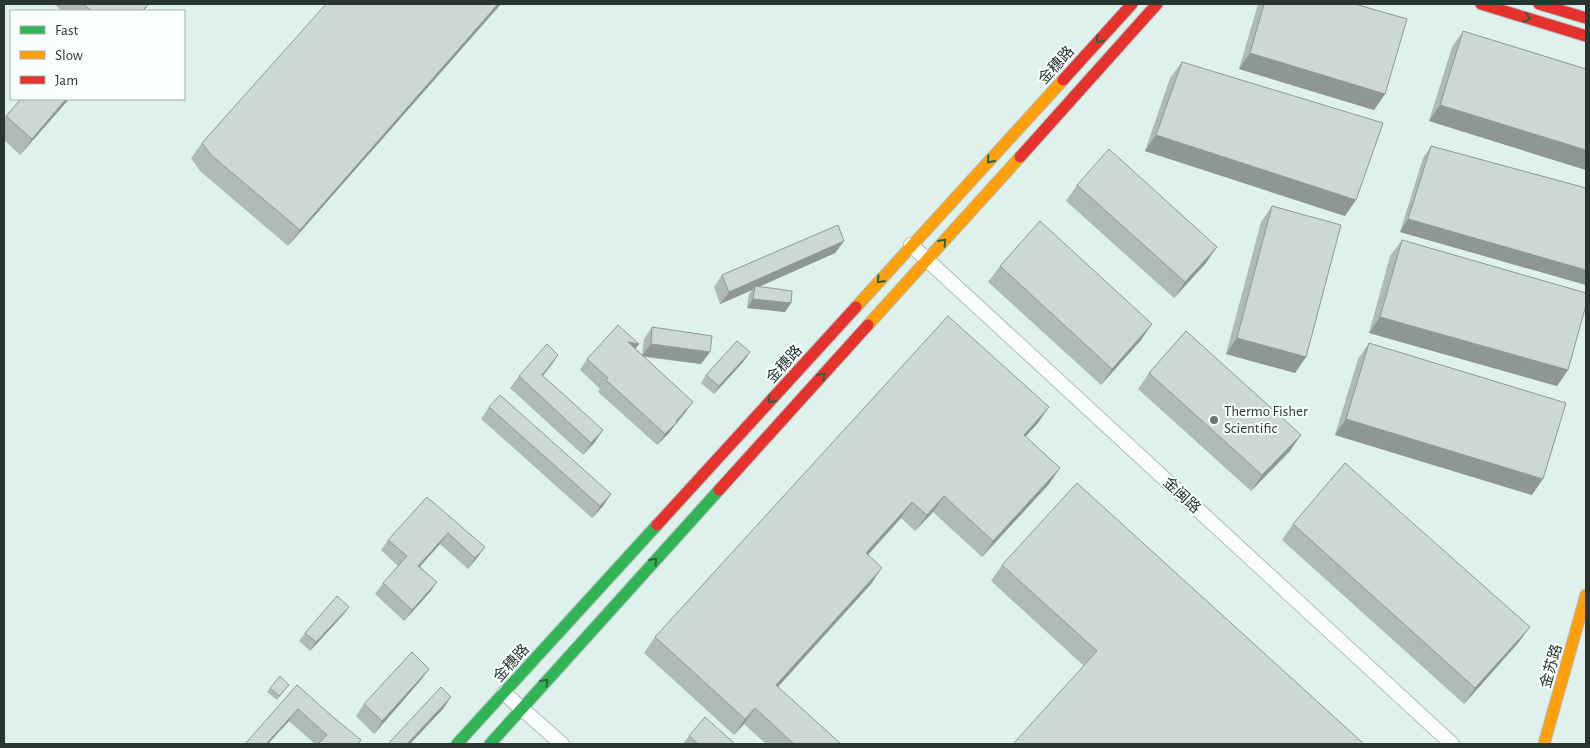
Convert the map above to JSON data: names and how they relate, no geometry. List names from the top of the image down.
{
  "streets": {
    "street": ["金穗路", "金闽路", "金苏路"]
  },
  "crossings": [
    ["金穗路", "金闽路"]
  ],
  "places": ["Thermo Fisher Scientific"],
  "legend": ["Fast", "Slow", "Jam"]
}
